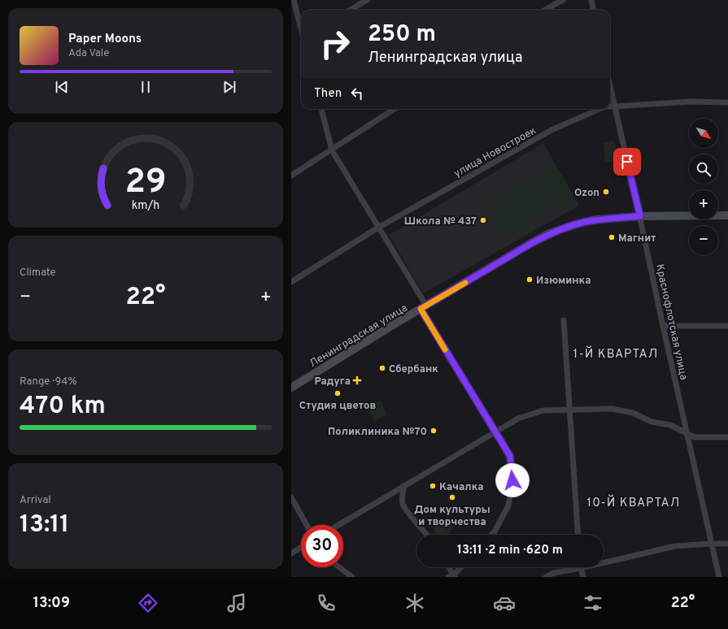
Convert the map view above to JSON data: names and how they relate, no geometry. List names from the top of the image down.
{
  "streets": {
    "main road": ["Ленинградская улица"],
    "street": ["улица Новостроек", "Краснофлотская улица"]
  },
  "crossings": [
    ["улица Новостроек", "Краснофлотская улица"],
    ["Краснофлотская улица", "Ленинградская улица"]
  ],
  "districts": ["1-Й КВАРТАЛ", "10-Й КВАРТАЛ"],
  "places": {
    "other": [
      "Ozon",
      "Школа № 437",
      "Магнит",
      "Изюминка",
      "Сбербанк",
      "Студия цветов",
      "Поликлиника №70",
      "Качалка",
      "Дом культуры и творчества"
    ],
    "health": ["Радуга"]
  },
  "north": "bottom right",
  "page": {
    "turn": ["250 m", "Ленинградская улица"],
    "song": ["Paper Moons", "Ada Vale"],
    "then": "Then",
    "map_buttons": ["+", "−"],
    "tile": [
      "Climate",
      ["Range · 94%", "470 km"],
      ["Arrival", "13:11"]
    ],
    "heat": ["−", "22°", "+"],
    "limit": "30",
    "trip": "13:11 · 2 min · 620 m",
    "tabs": ["13:09", "22°"],
    "gauge": ["29", "km/h"]
  }
}
